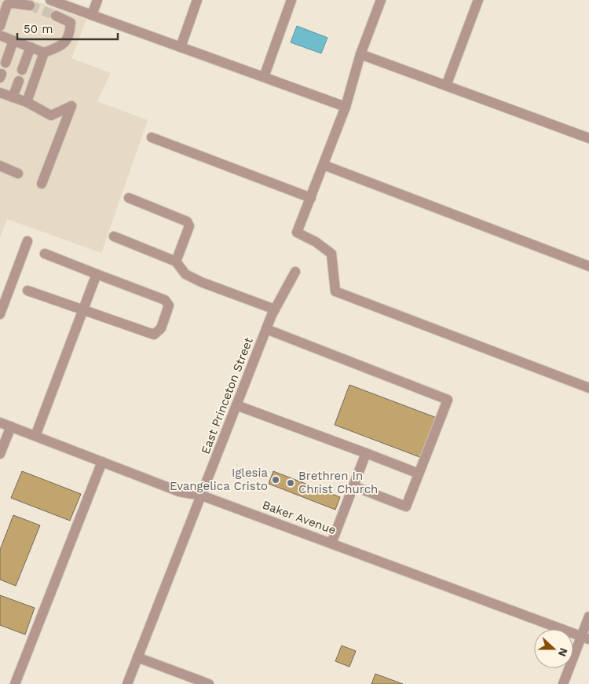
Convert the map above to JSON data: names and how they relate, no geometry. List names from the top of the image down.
{
  "streets": {
    "street": ["East Princeton Street", "Baker Avenue"]
  },
  "crossings": [
    ["East Princeton Street", "Baker Avenue"]
  ],
  "places": ["Iglesia Evangelica Cristo", "Brethren In Christ Church"],
  "scale_bar": "50 m",
  "north": "right"
}
